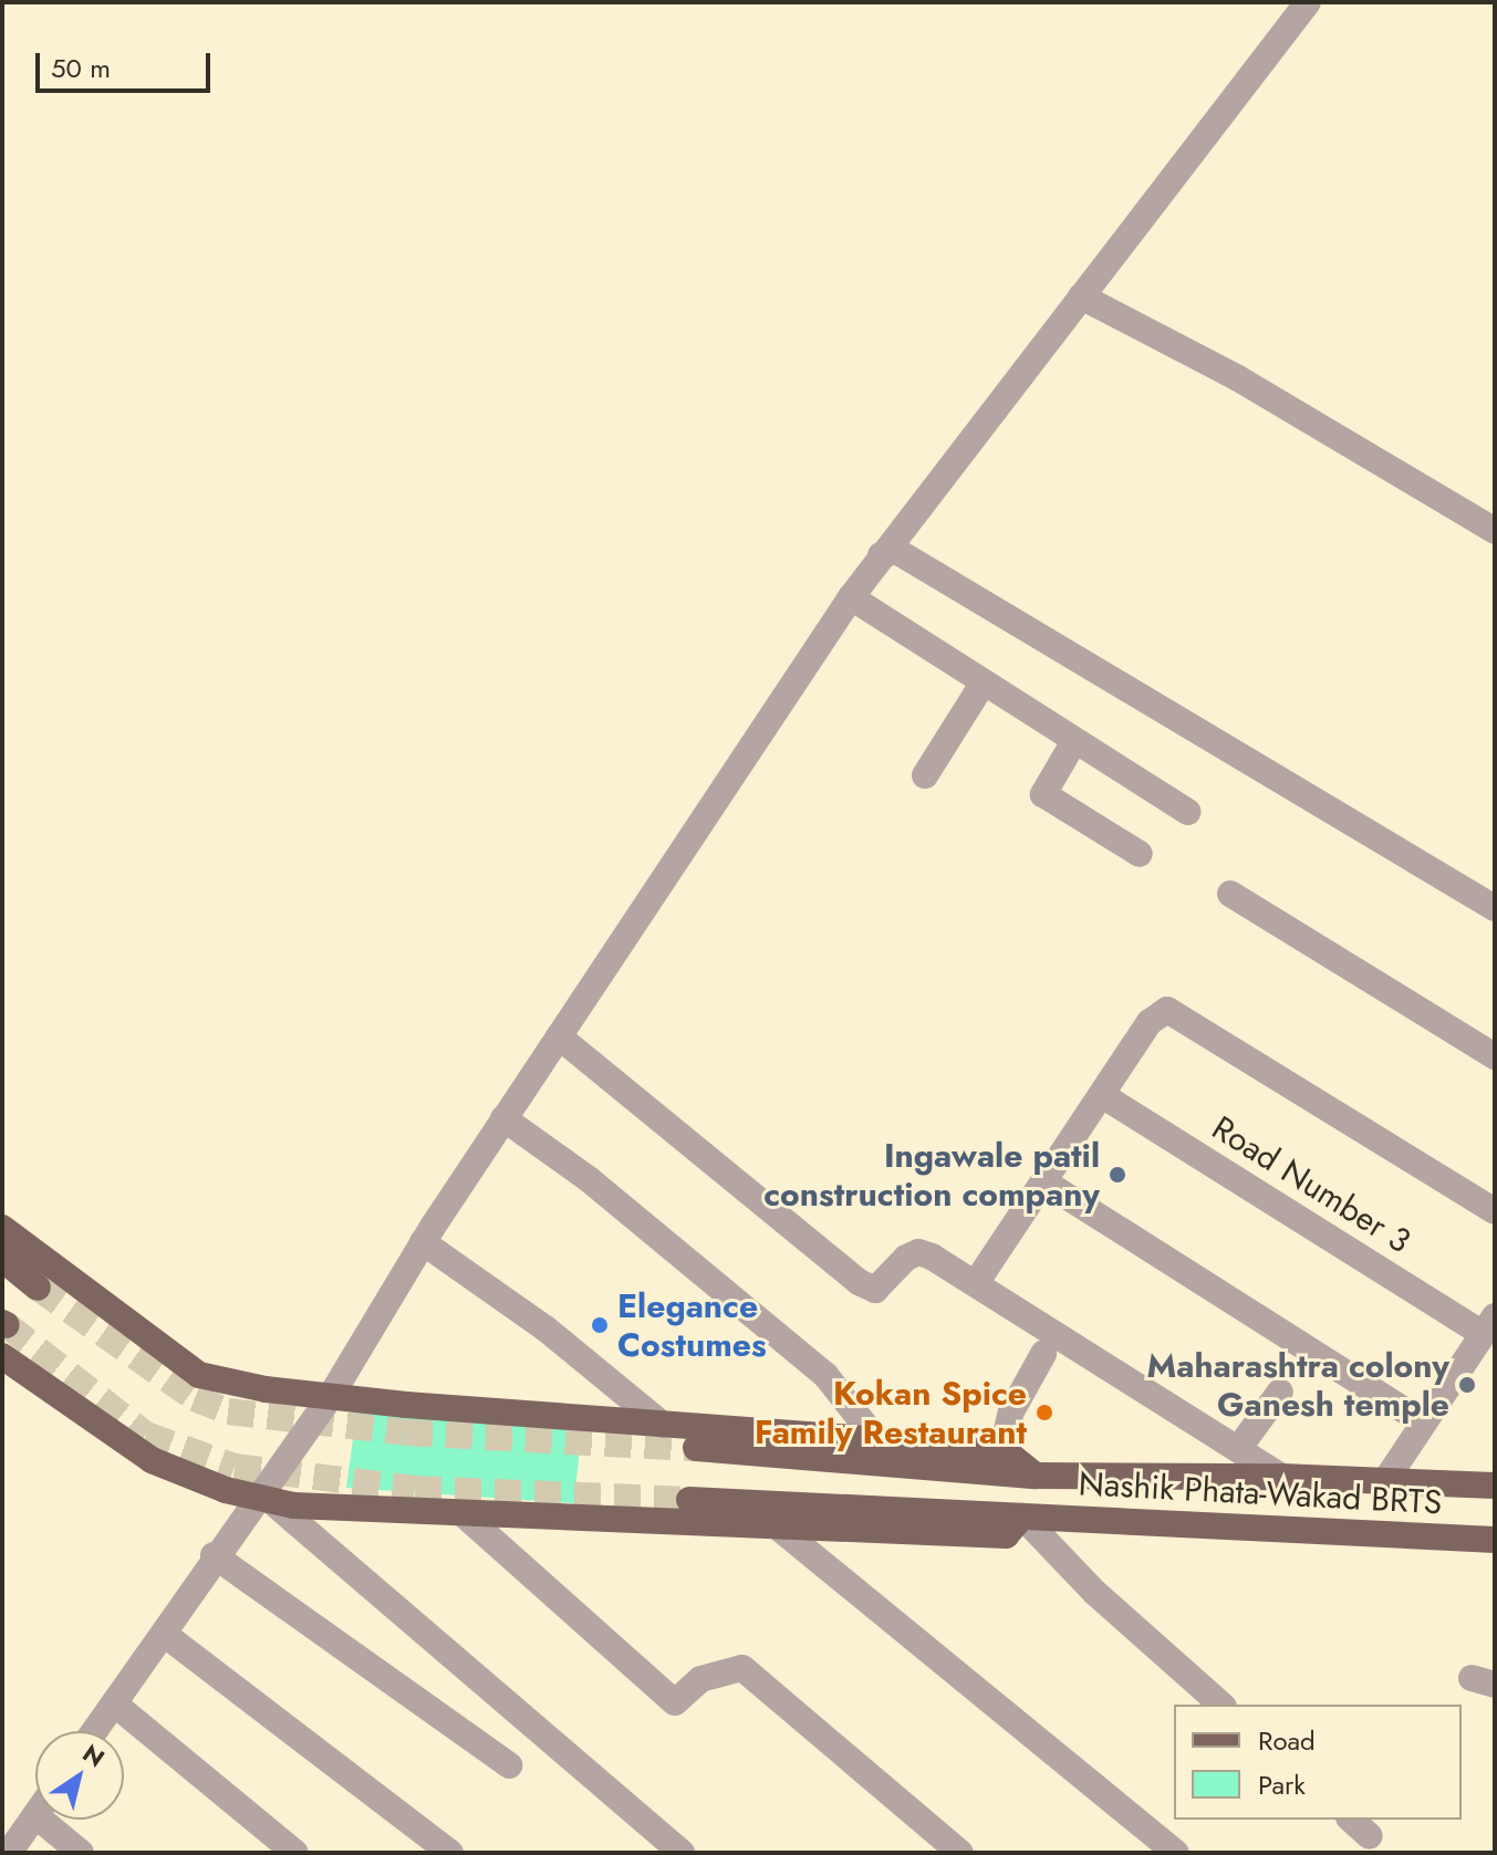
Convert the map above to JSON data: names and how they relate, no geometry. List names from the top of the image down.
{
  "streets": {
    "main road": ["Nashik Phata-Wakad BRTS"],
    "street": ["Road Number 3"]
  },
  "places": [
    "Ingawale patil construction company",
    "Elegance Costumes",
    "Maharashtra colony Ganesh temple",
    "Kokan Spice Family Restaurant"
  ],
  "legend": ["Road", "Park"],
  "scale_bar": "50 m",
  "north": "top right"
}
